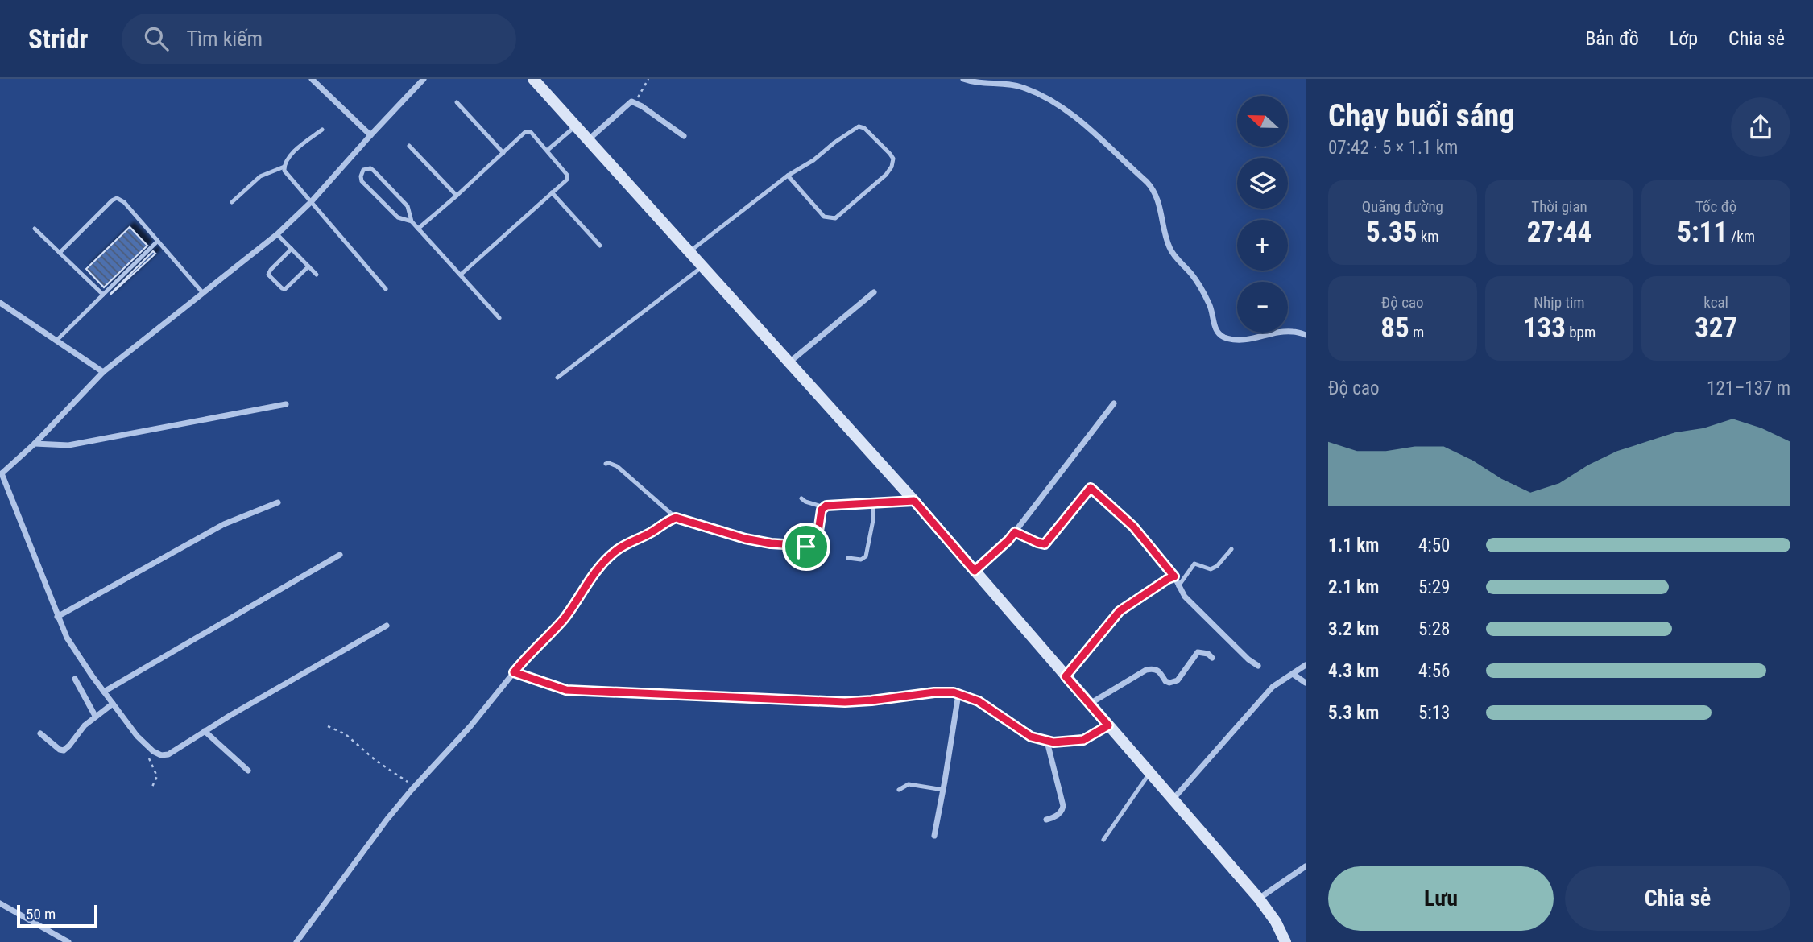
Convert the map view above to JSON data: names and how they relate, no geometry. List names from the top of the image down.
{
  "scale_bar": "50 m",
  "north": "left",
  "page": {
    "header": "Stridr",
    "search": "Tìm kiếm",
    "nav": ["Bản đồ", "Lớp", "Chia sẻ"],
    "heading": ["Chạy buổi sáng", "07:42 · 5 × 1.1 km"],
    "map_buttons": ["+", "−"],
    "stats": [
      ["Quãng đường", "5.35 km"],
      ["Thời gian", "27:44"],
      ["Tốc độ", "5:11 /km"],
      ["Độ cao", "85 m"],
      ["Nhịp tim", "133 bpm"],
      ["kcal", "327"]
    ],
    "chart": ["Độ cao", "121–137 m"],
    "list": [
      {
        "name": "1.1 km",
        "note": "4:50"
      },
      {
        "name": "2.1 km",
        "note": "5:29"
      },
      {
        "name": "3.2 km",
        "note": "5:28"
      },
      {
        "name": "4.3 km",
        "note": "4:56"
      },
      {
        "name": "5.3 km",
        "note": "5:13"
      }
    ],
    "buttons": ["Lưu", "Chia sẻ"],
    "scale": "50 m"
  }
}
